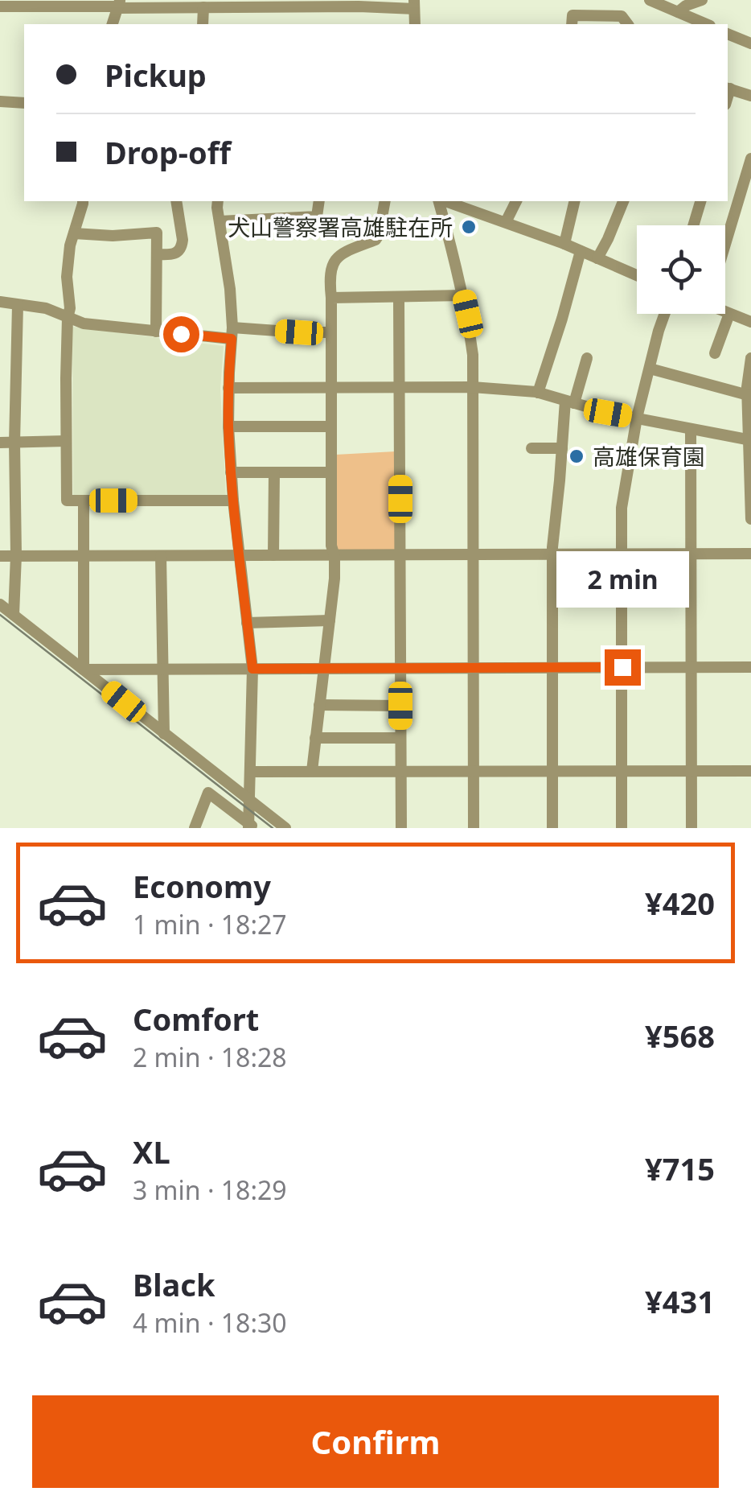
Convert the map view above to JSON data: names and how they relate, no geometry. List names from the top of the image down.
{
  "places": ["犬山警察署高雄駐在所", "高雄保育園"],
  "page": {
    "banner": ["Pickup", "Drop-off"],
    "bubble": "2 min",
    "list": [
      {
        "name": "Economy",
        "note": "1 min · 18:27",
        "value": "¥420"
      },
      {
        "name": "Comfort",
        "note": "2 min · 18:28",
        "value": "¥568"
      },
      {
        "name": "XL",
        "note": "3 min · 18:29",
        "value": "¥715"
      },
      {
        "name": "Black",
        "note": "4 min · 18:30",
        "value": "¥431"
      }
    ],
    "buttons": "Confirm"
  }
}
